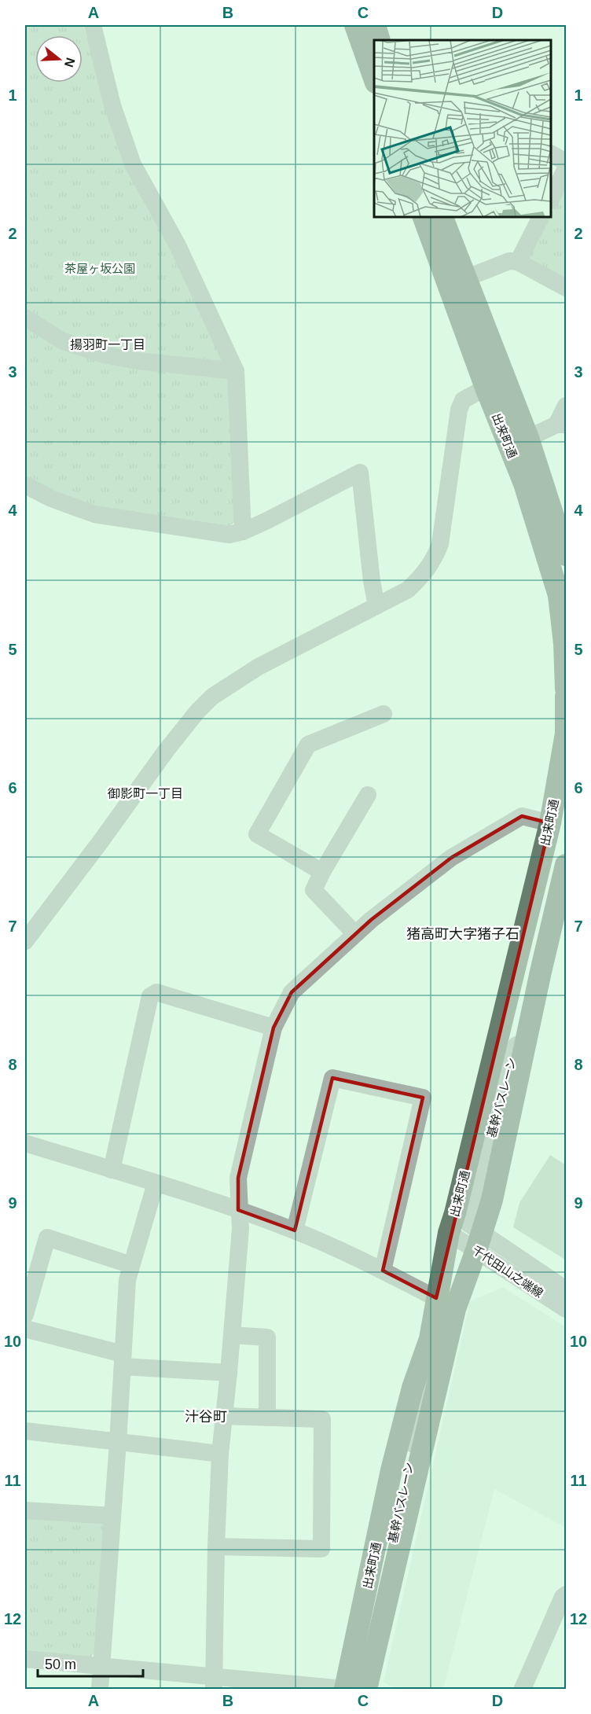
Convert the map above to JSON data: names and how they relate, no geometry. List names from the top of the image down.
{
  "streets": {
    "main road": ["出来町通"],
    "street": ["基幹バスレーン", "千代田山之端線"]
  },
  "crossings": [
    ["出来町通", "基幹バスレーン"],
    ["出来町通", "千代田山之端線"]
  ],
  "districts": [
    "揚羽町一丁目",
    "御影町一丁目",
    "猪高町大字猪子石",
    "汁谷町"
  ],
  "parks": ["茶屋ヶ坂公園"],
  "scale_bar": "50 m",
  "north": "right",
  "grid": {
    "columns": [
      "A",
      "B",
      "C",
      "D"
    ],
    "rows": [
      "1",
      "2",
      "3",
      "4",
      "5",
      "6",
      "7",
      "8",
      "9",
      "10",
      "11",
      "12"
    ]
  }
}
